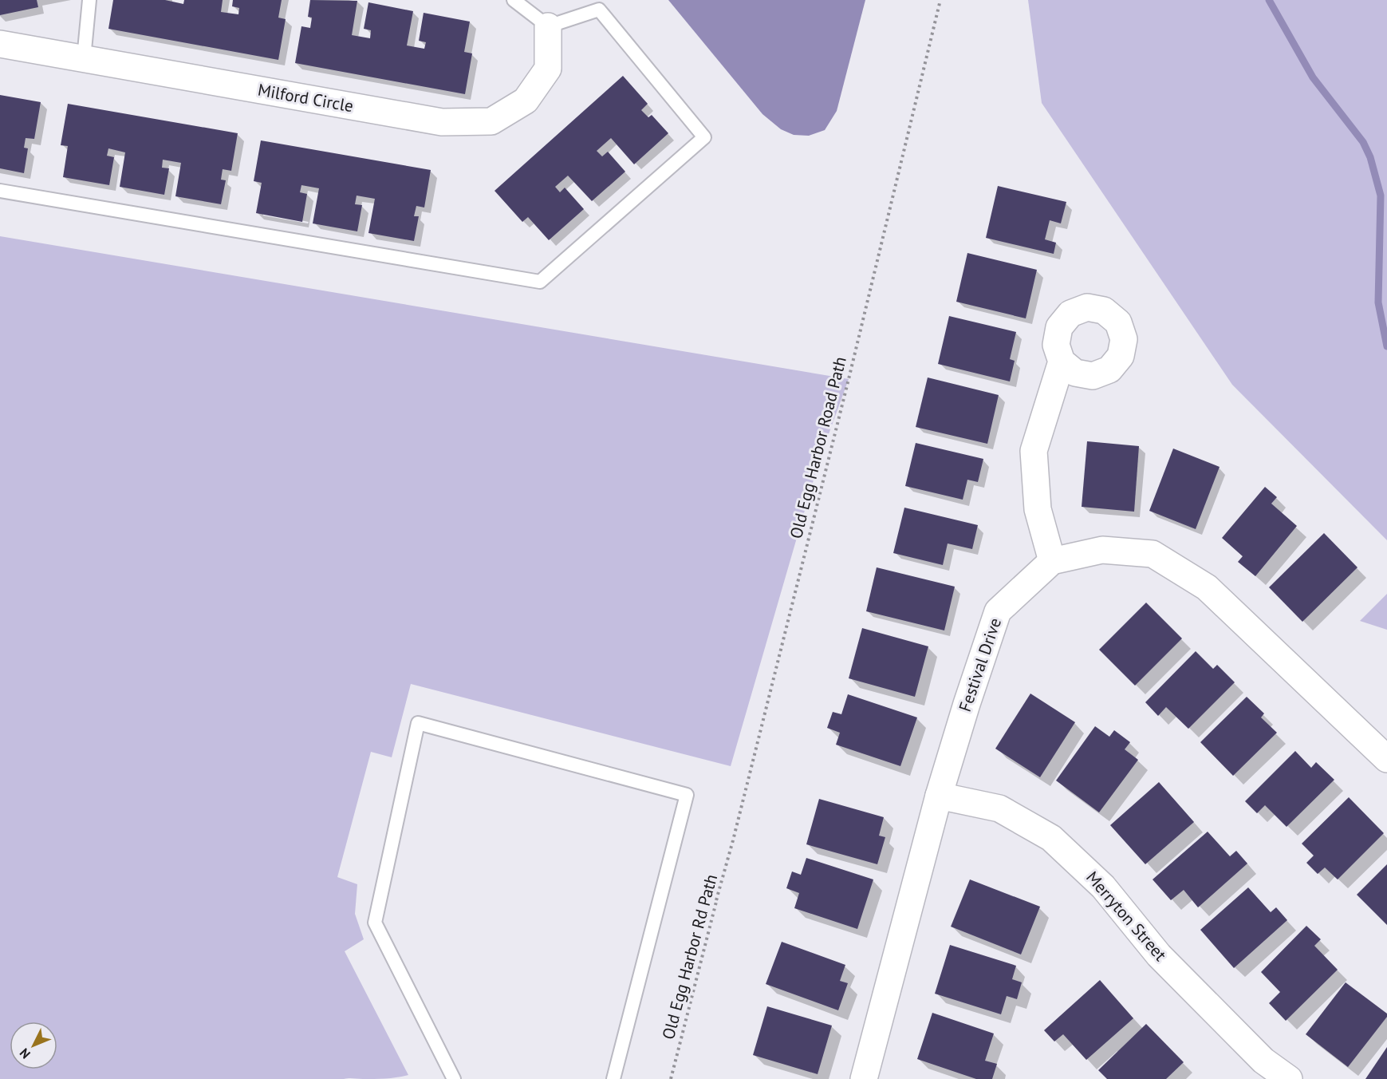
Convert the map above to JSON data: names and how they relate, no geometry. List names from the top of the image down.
{
  "streets": {
    "street": ["Milford Circle", "Festival Drive", "Merryton Street"],
    "path": ["Old Egg Harbor Road Path", "Old Egg Harbor Rd Path"]
  },
  "crossings": [
    ["Old Egg Harbor Road Path", "Old Egg Harbor Rd Path"],
    ["Festival Drive", "Merryton Street"]
  ],
  "north": "bottom left"
}
